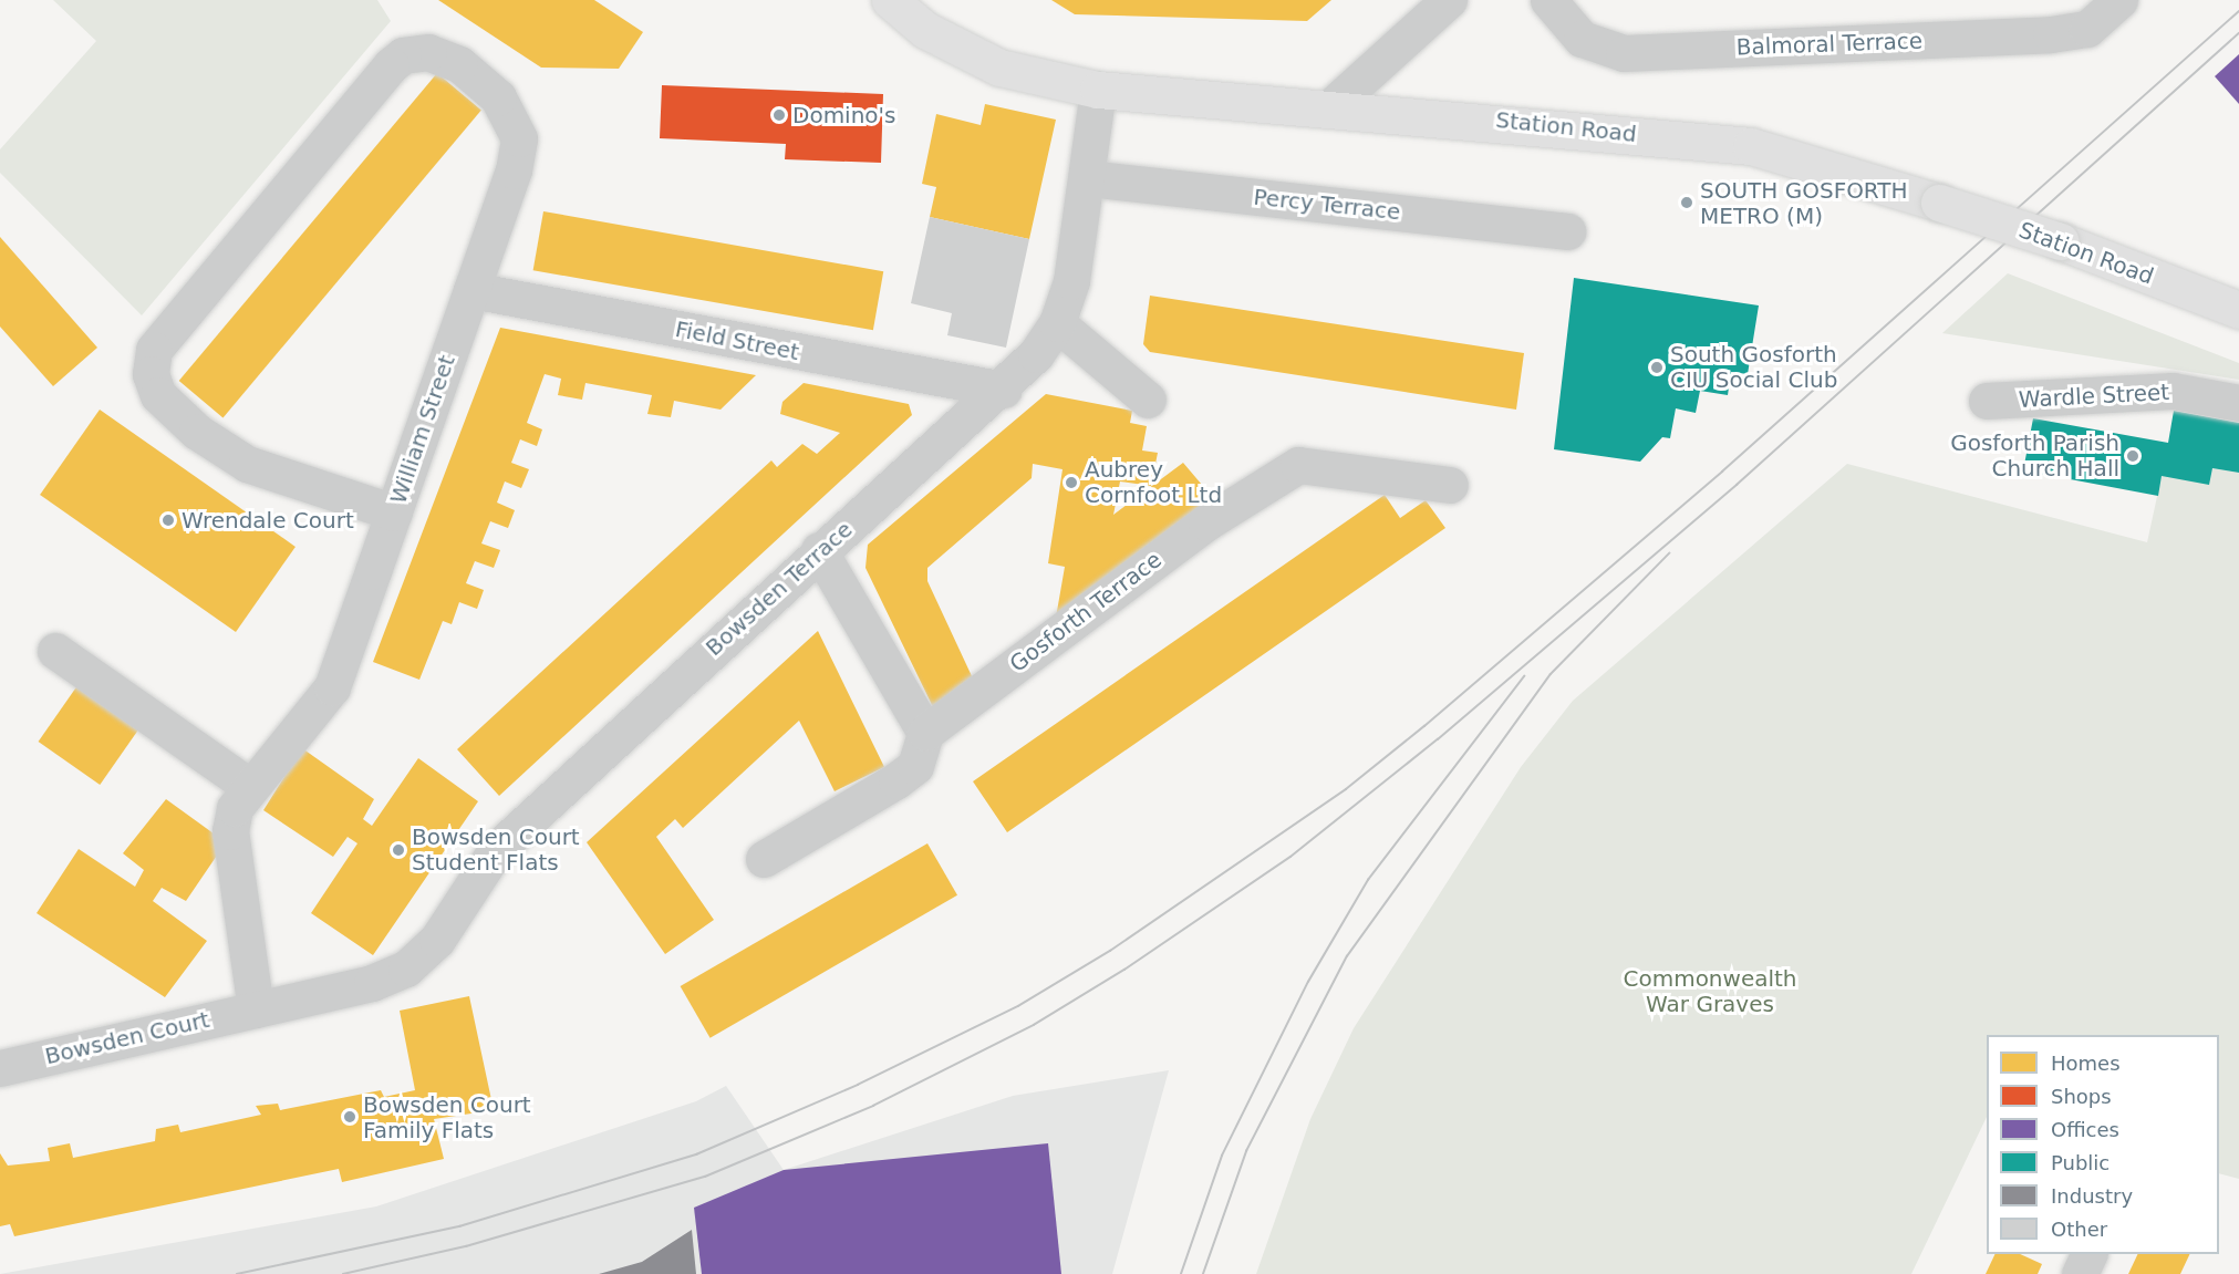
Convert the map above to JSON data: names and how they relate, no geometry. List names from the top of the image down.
{
  "streets": {
    "main road": ["Station Road"],
    "street": [
      "Balmoral Terrace",
      "Percy Terrace",
      "Field Street",
      "Wardle Street",
      "William Street",
      "Bowsden Terrace",
      "Gosforth Terrace",
      "Bowsden Court"
    ]
  },
  "crossings": [
    ["Station Road", "Bowsden Terrace"],
    ["Percy Terrace", "Bowsden Terrace"],
    ["Field Street", "William Street"],
    ["Field Street", "Bowsden Terrace"],
    ["Bowsden Terrace", "Bowsden Court"]
  ],
  "parks": ["Commonwealth War Graves"],
  "places": [
    "Domino's",
    "SOUTH GOSFORTH METRO (M)",
    "South Gosforth CIU Social Club",
    "Gosforth Parish Church Hall",
    "Aubrey Cornfoot Ltd",
    "Wrendale Court",
    "Bowsden Court Student Flats",
    "Bowsden Court Family Flats"
  ],
  "legend": [
    "Homes",
    "Shops",
    "Offices",
    "Public",
    "Industry",
    "Other"
  ]
}
